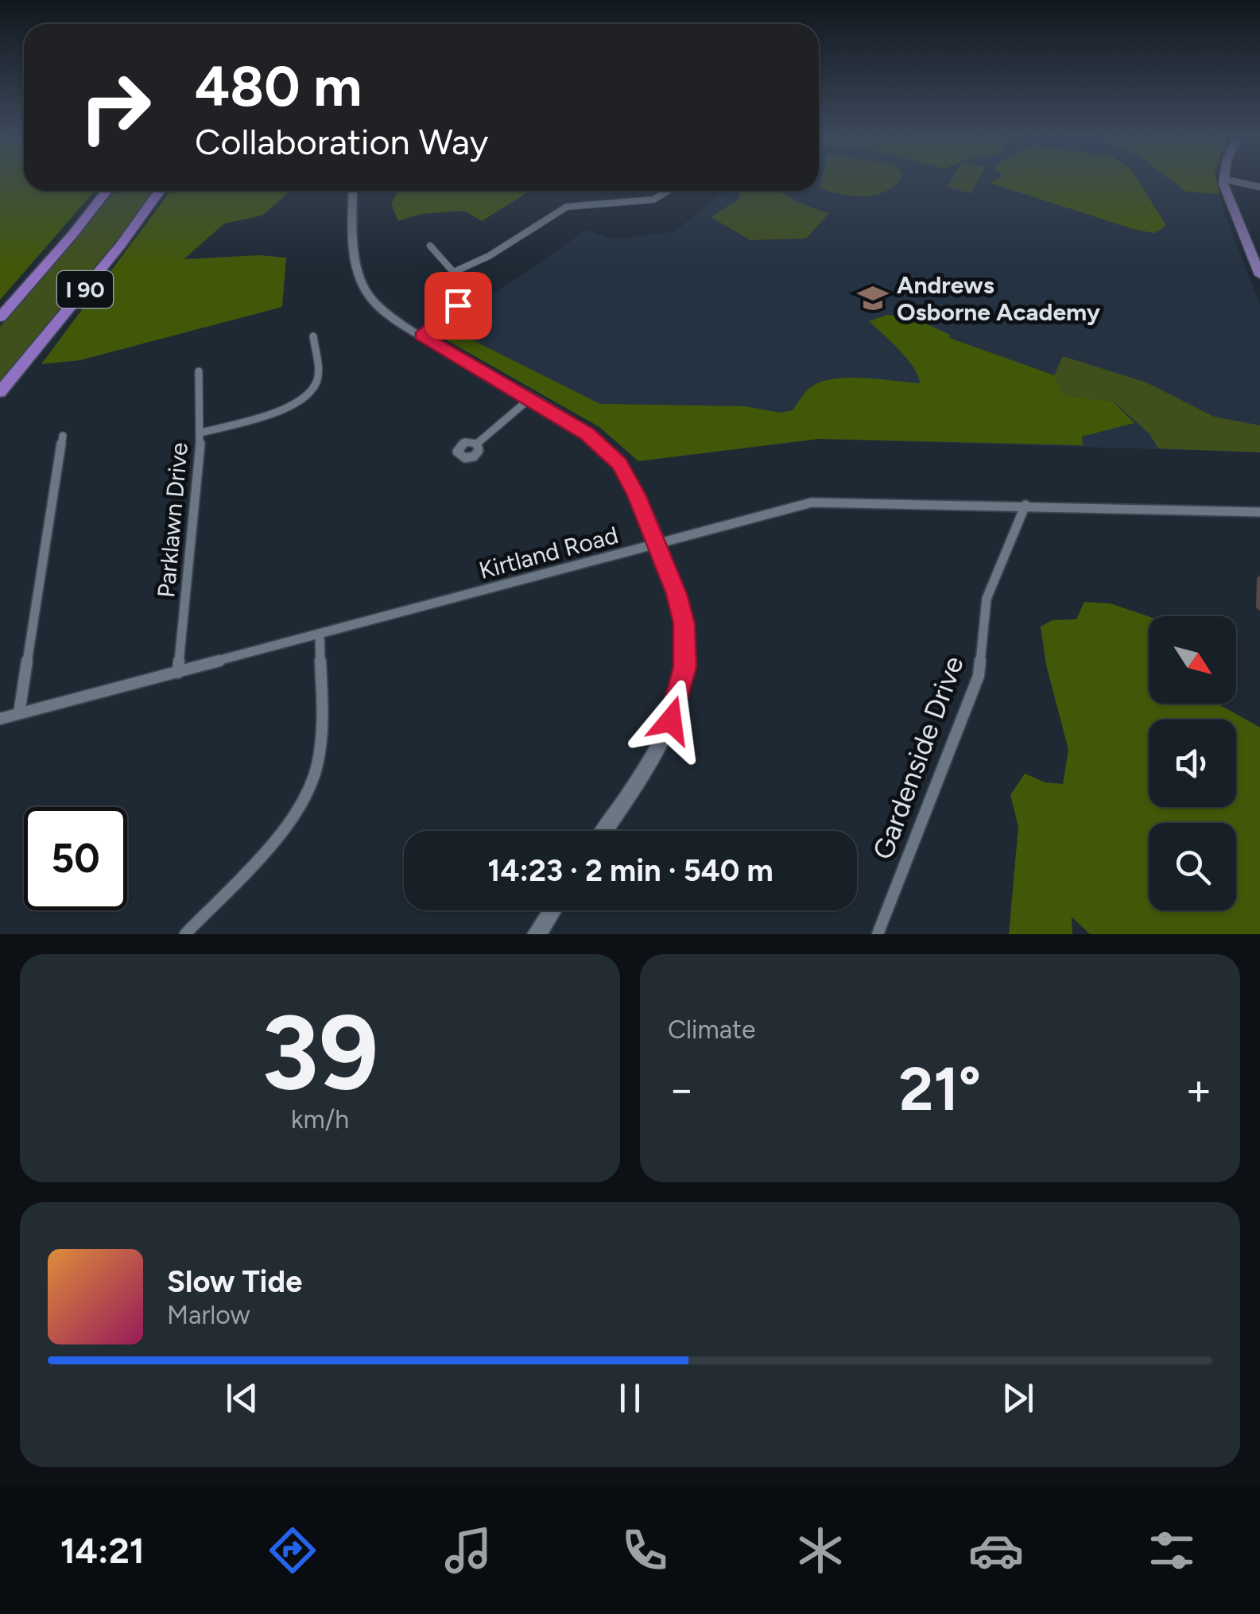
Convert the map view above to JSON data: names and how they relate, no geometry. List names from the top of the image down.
{
  "streets": {
    "highway": ["I 90"],
    "street": ["Parklawn Drive", "Kirtland Road", "Gardenside Drive"]
  },
  "crossings": [
    ["Parklawn Drive", "Kirtland Road"],
    ["Kirtland Road", "Gardenside Drive"]
  ],
  "places": {
    "school or university": ["Andrews Osborne Academy"]
  },
  "north": "bottom right",
  "page": {
    "turn": ["480 m", "Collaboration Way"],
    "limit": "50",
    "trip": "14:23 · 2 min · 540 m",
    "tile": [
      ["39", "km/h"],
      "Climate"
    ],
    "heat": ["−", "21°", "+"],
    "song": ["Slow Tide", "Marlow"],
    "tabs": "14:21"
  }
}
